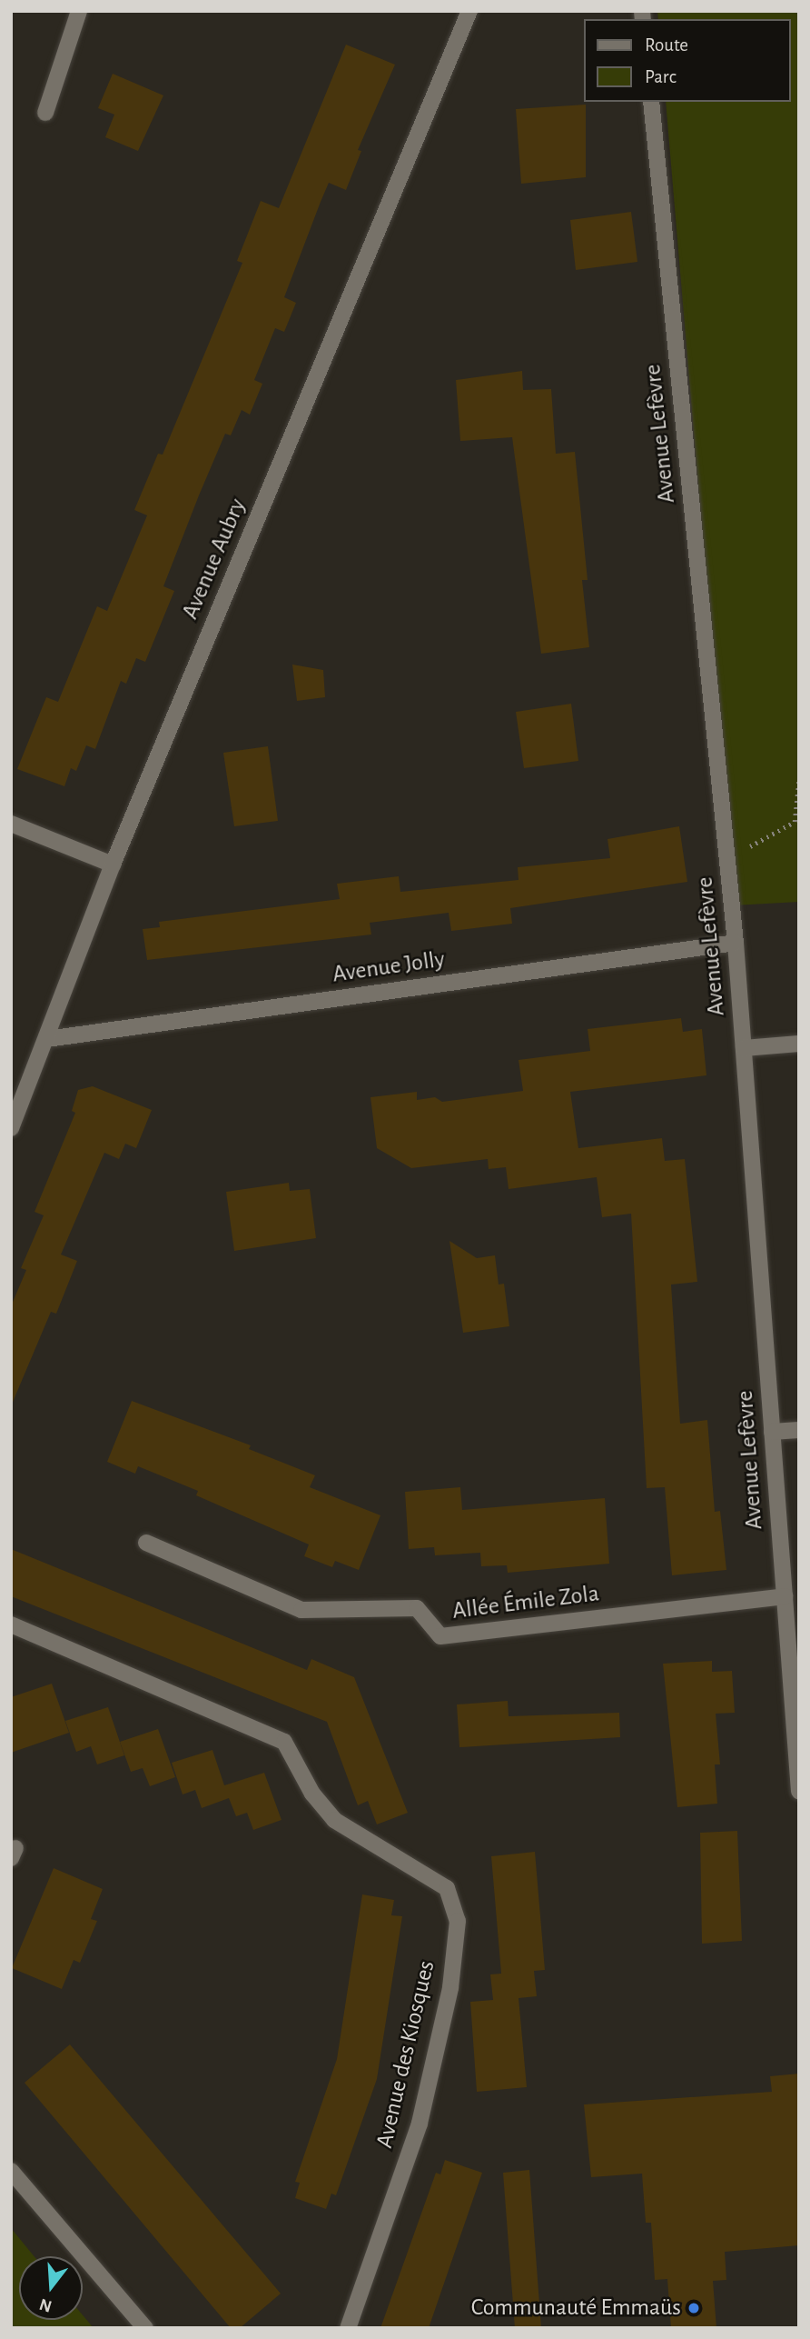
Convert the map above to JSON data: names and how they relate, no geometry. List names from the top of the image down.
{
  "streets": {
    "street": [
      "Avenue Lefèvre",
      "Avenue Aubry",
      "Avenue Jolly",
      "Allée Émile Zola",
      "Avenue des Kiosques"
    ]
  },
  "crossings": [
    ["Avenue Lefèvre", "Avenue Jolly"],
    ["Avenue Lefèvre", "Allée Émile Zola"],
    ["Avenue Aubry", "Avenue Jolly"]
  ],
  "places": ["Communauté Emmaüs"],
  "legend": ["Route", "Parc"],
  "north": "bottom"
}
